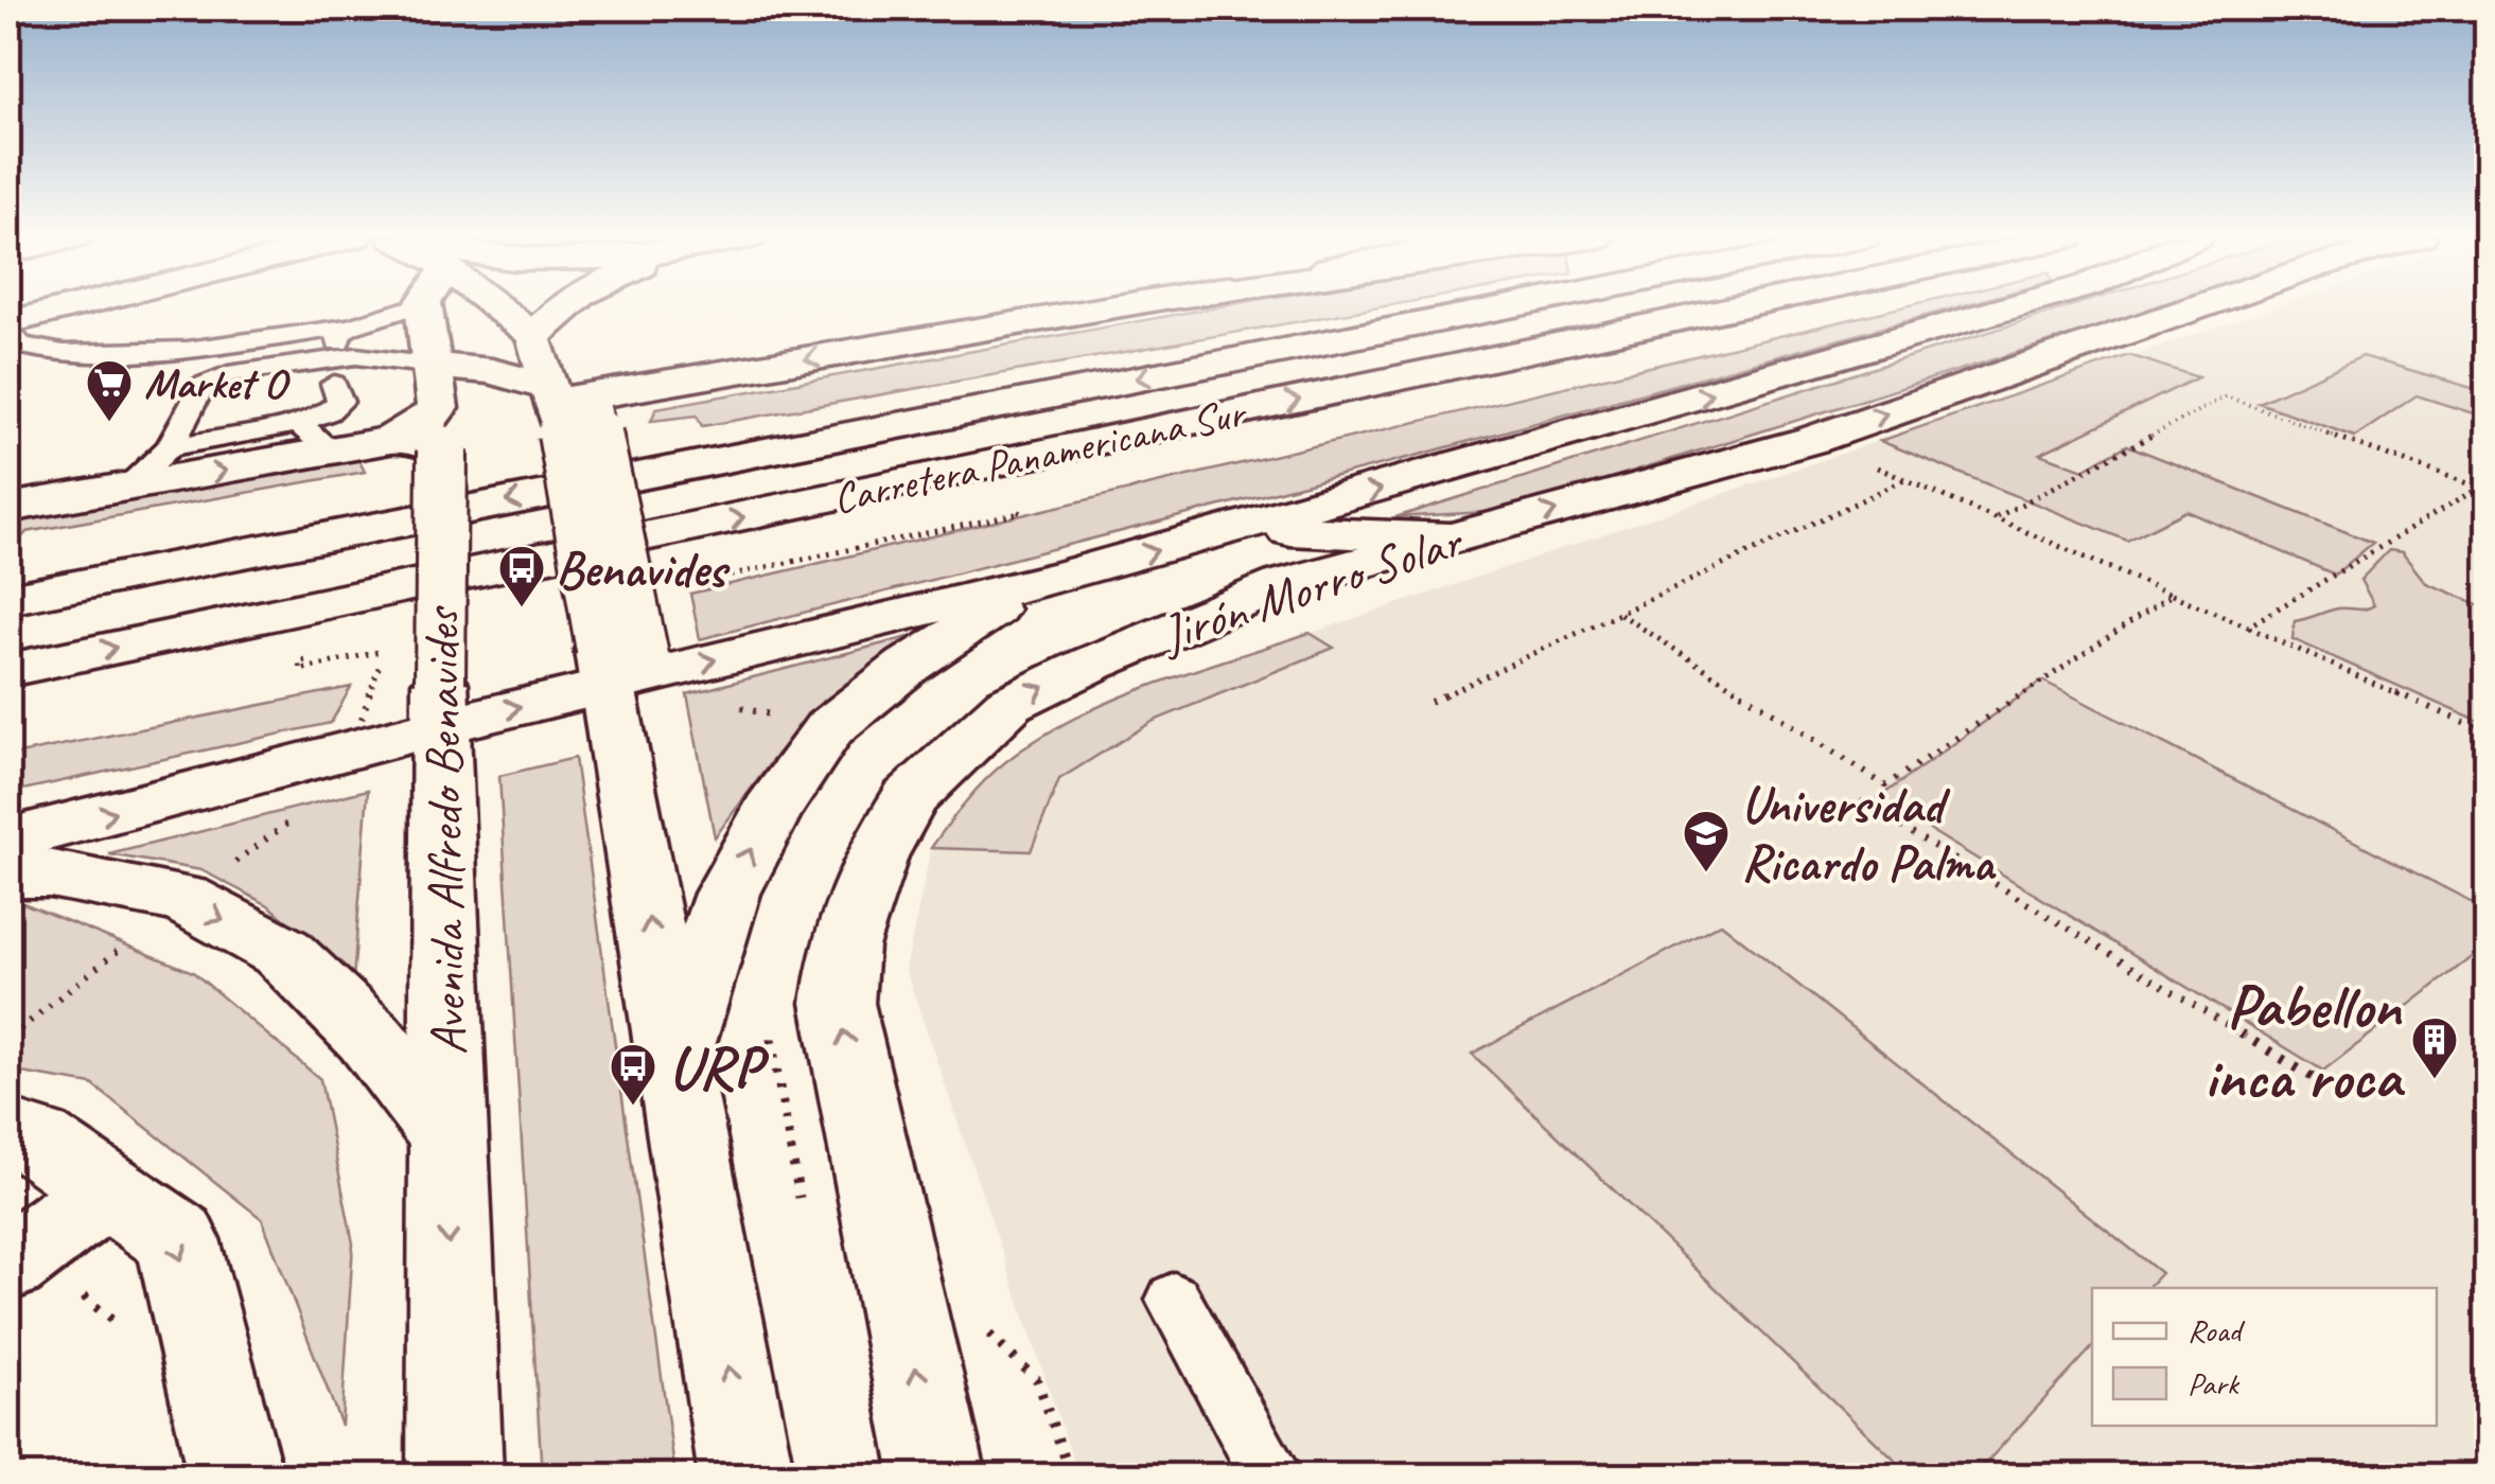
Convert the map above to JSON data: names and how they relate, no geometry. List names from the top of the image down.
{
  "streets": {
    "main road": ["Carretera Panamericana Sur", "Jirón Morro Solar", "Avenida Alfredo Benavides"]
  },
  "places": {
    "supermarket": ["Market O"],
    "bus stop": ["Benavides", "URP"],
    "school or university": ["Universidad Ricardo Palma"],
    "building": ["Pabellon inca roca"]
  },
  "legend": ["Road", "Park"]
}
